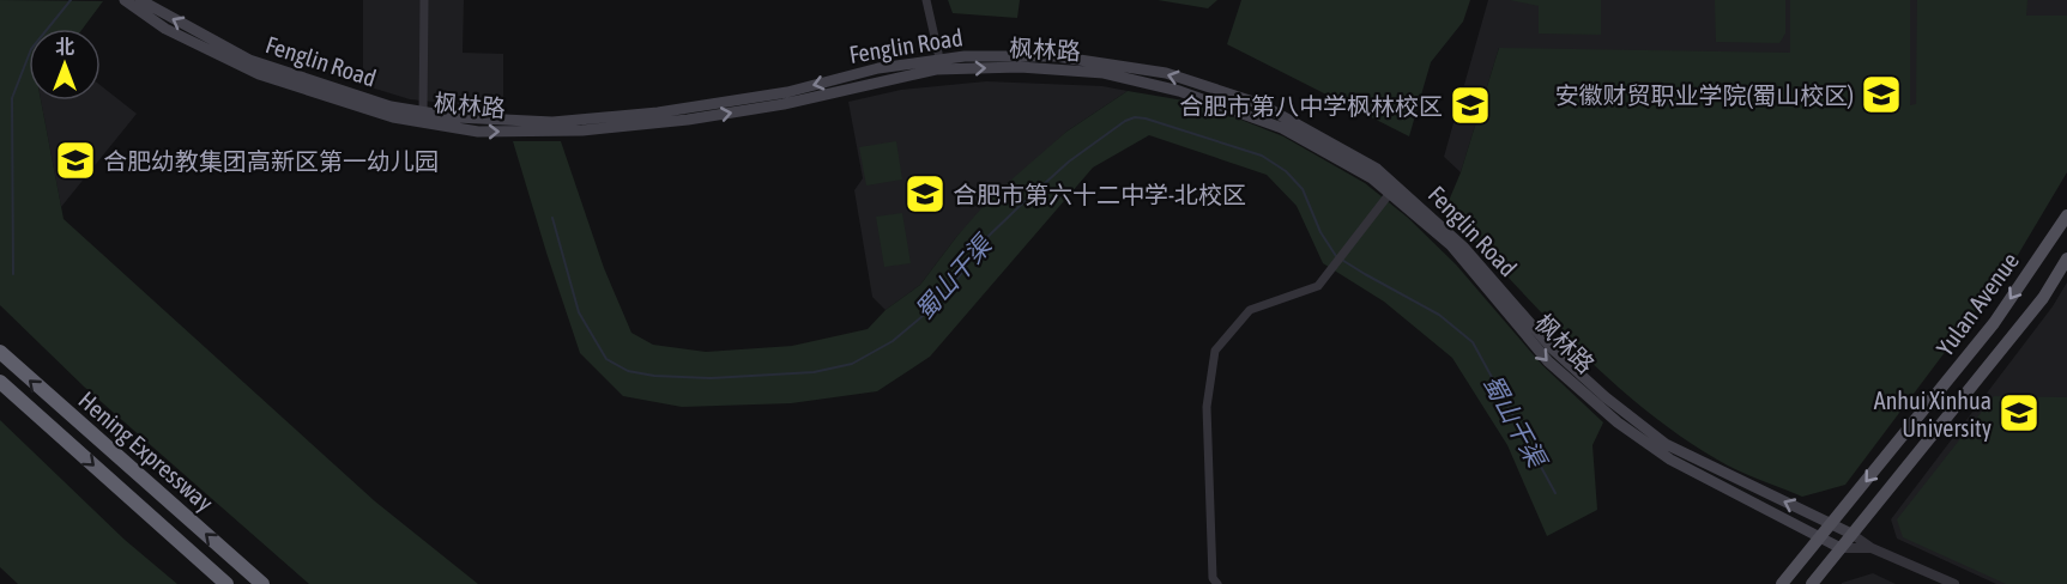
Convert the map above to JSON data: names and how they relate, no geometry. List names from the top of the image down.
{
  "streets": {
    "highway": ["Hening Expressway"],
    "main road": ["Fenglin Road", "枫林路", "Yulan Avenue"]
  },
  "crossings": [
    ["Fenglin Road", "枫林路"],
    ["Fenglin Road", "Yulan Avenue"],
    ["枫林路", "Yulan Avenue"]
  ],
  "one_way": ["Fenglin Road"],
  "water": ["蜀山干渠"],
  "places": {
    "school or university": [
      "安徽财贸职业学院(蜀山校区)",
      "合肥市第八中学枫林校区",
      "合肥幼教集团高新区第一幼儿园",
      "合肥市第六十二中学-北校区",
      "Anhui Xinhua University"
    ]
  },
  "north": "top"
}
